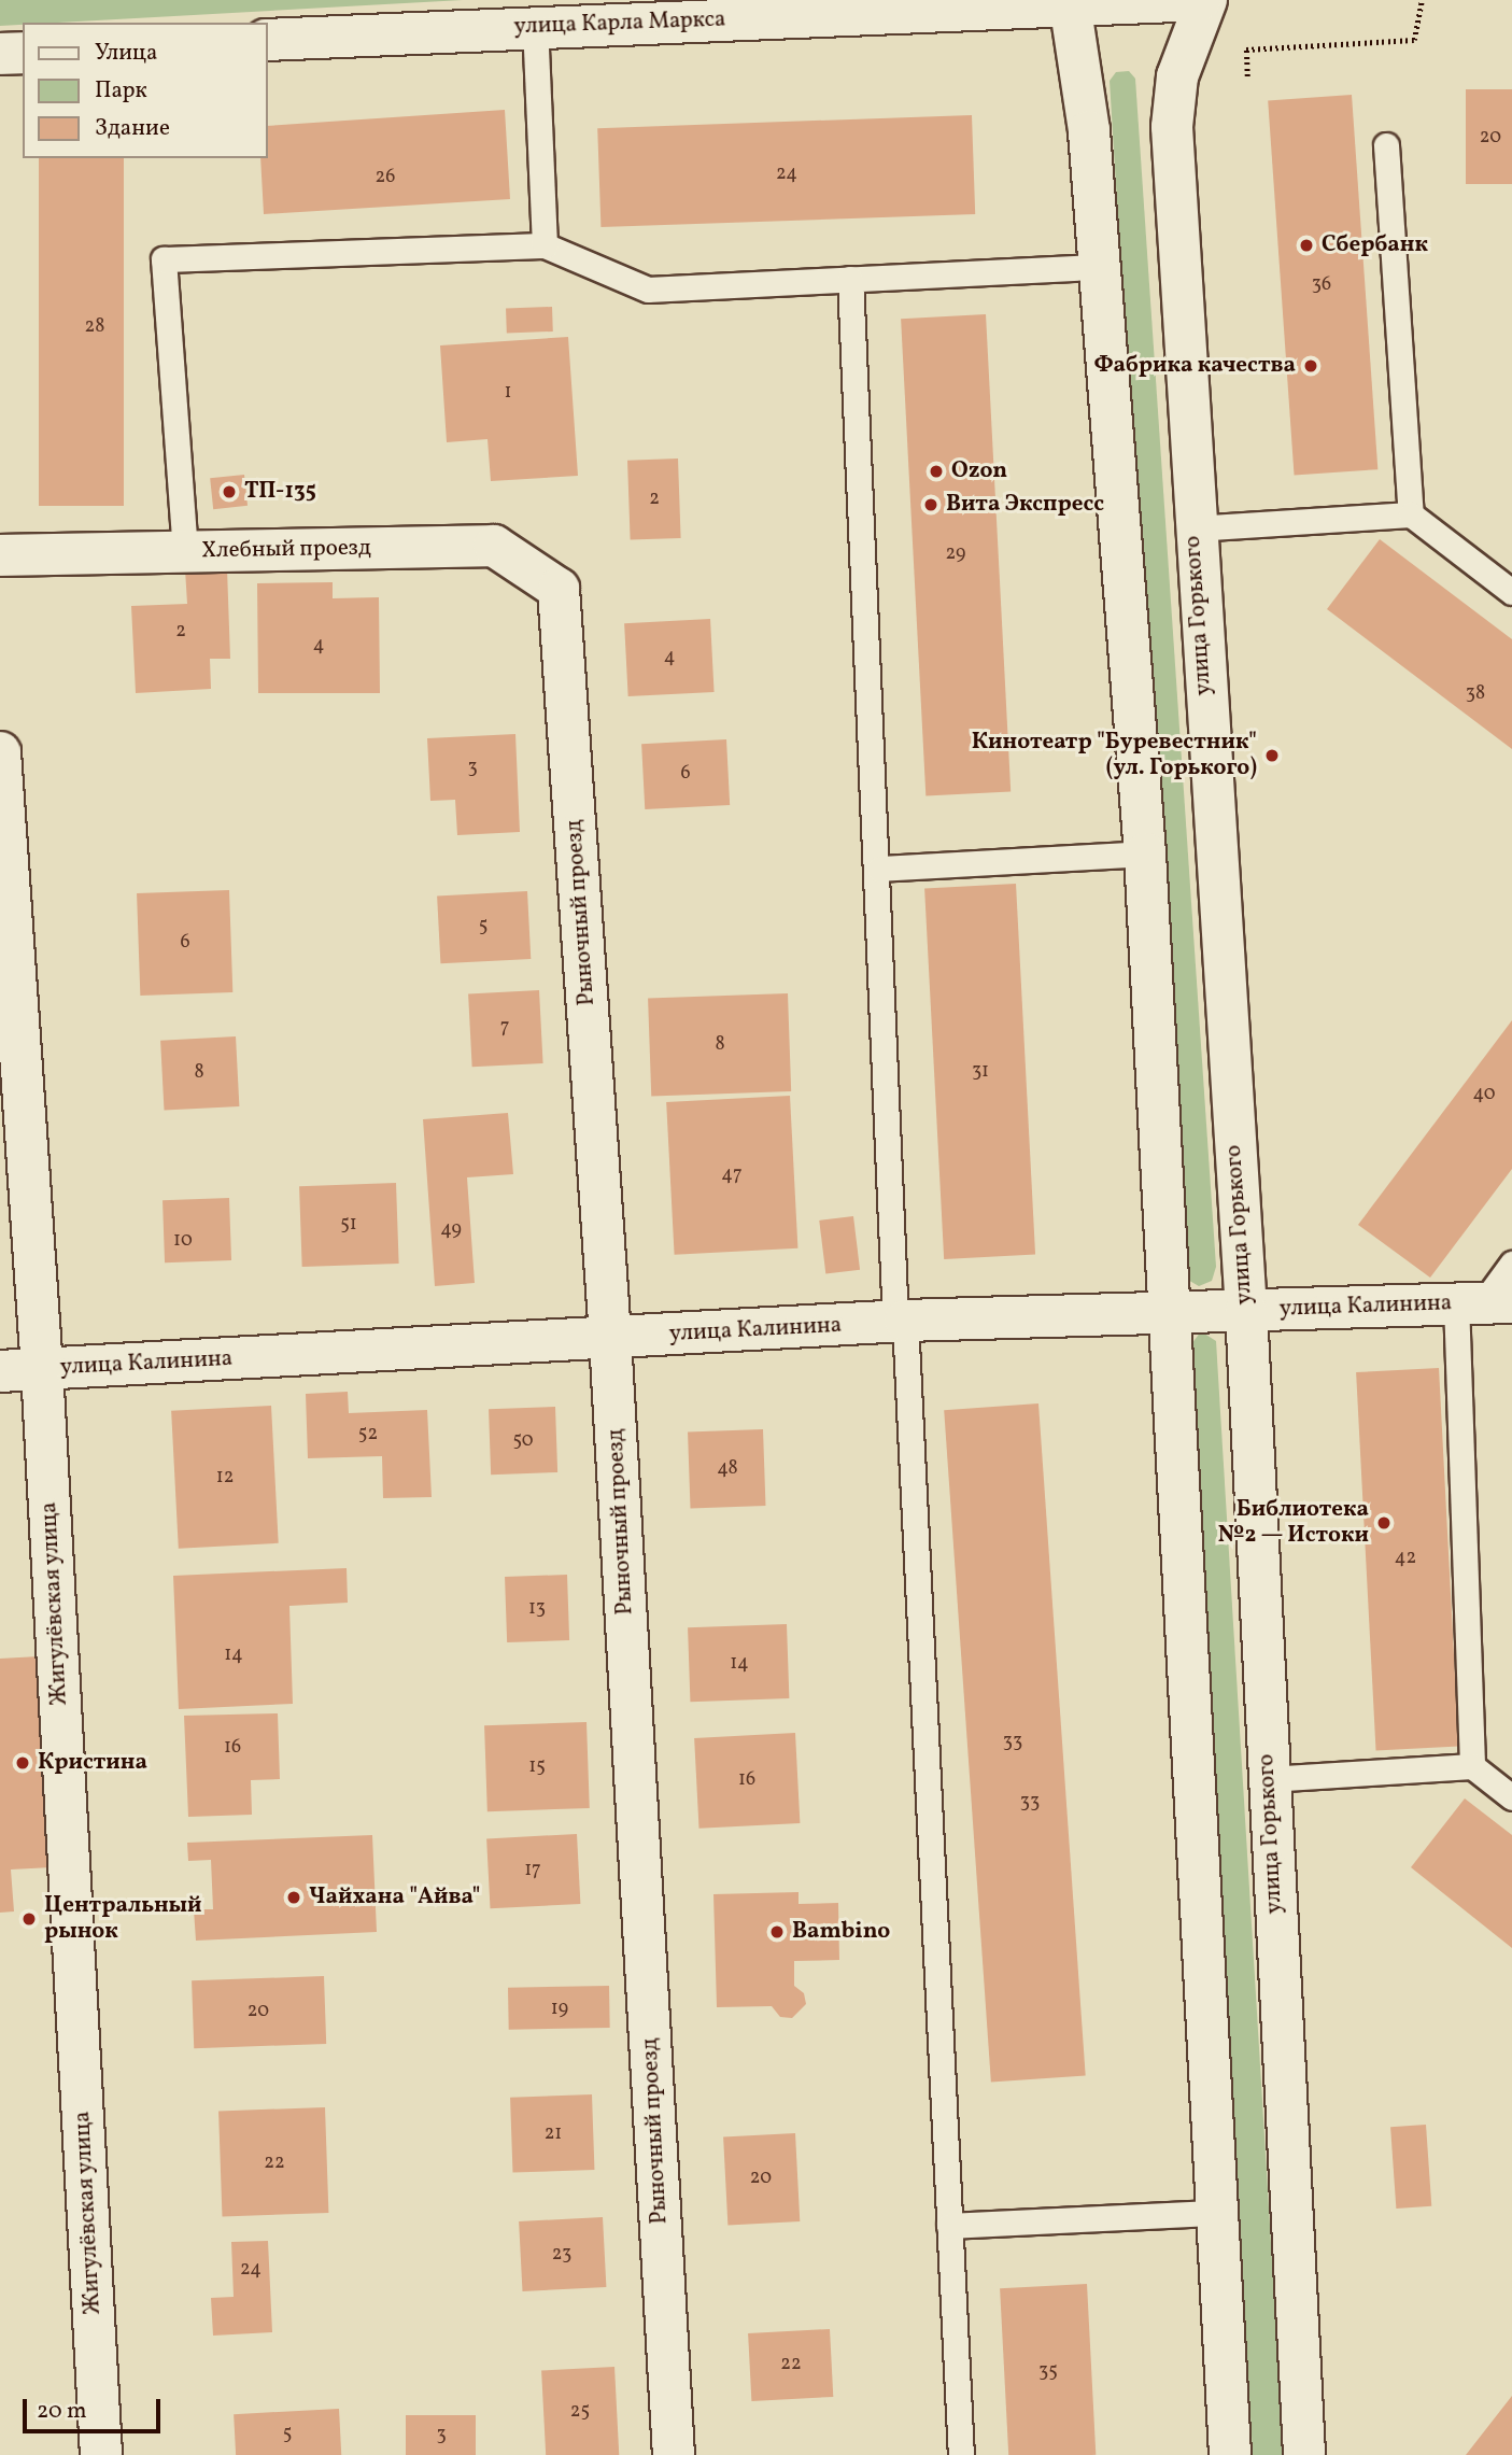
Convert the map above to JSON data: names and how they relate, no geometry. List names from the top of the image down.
{
  "streets": {
    "main road": [
      "улица Карла Маркса",
      "Хлебный проезд",
      "улица Горького",
      "Рыночный проезд",
      "улица Калинина",
      "Жигулёвская улица"
    ]
  },
  "crossings": [
    ["Хлебный проезд", "Рыночный проезд"],
    ["улица Горького", "улица Калинина"],
    ["Рыночный проезд", "улица Калинина"],
    ["улица Калинина", "Жигулёвская улица"]
  ],
  "places": [
    "Сбербанк",
    "Фабрика качества",
    "Ozon",
    "ТП-135",
    "Вита Экспресс",
    "Кинотеатр \"Буревестник\" (ул. Горького)",
    "Библиотека №2 — Истоки",
    "Кристина",
    "Чайхана \"Айва\"",
    "Центральный рынок",
    "Bambino"
  ],
  "house_numbers": [
    "20",
    "24",
    "26",
    "36",
    "28",
    "1",
    "2",
    "29",
    "2",
    "4",
    "4",
    "38",
    "3",
    "6",
    "5",
    "6",
    "7",
    "8",
    "31",
    "8",
    "40",
    "47",
    "51",
    "49",
    "10",
    "52",
    "50",
    "48",
    "12",
    "42",
    "13",
    "14",
    "14",
    "33",
    "16",
    "15",
    "16",
    "33",
    "17",
    "19",
    "20",
    "21",
    "22",
    "20",
    "23",
    "24",
    "22",
    "35",
    "25",
    "5",
    "3"
  ],
  "legend": ["Улица", "Парк", "Здание"],
  "scale_bar": "20 m"
}
